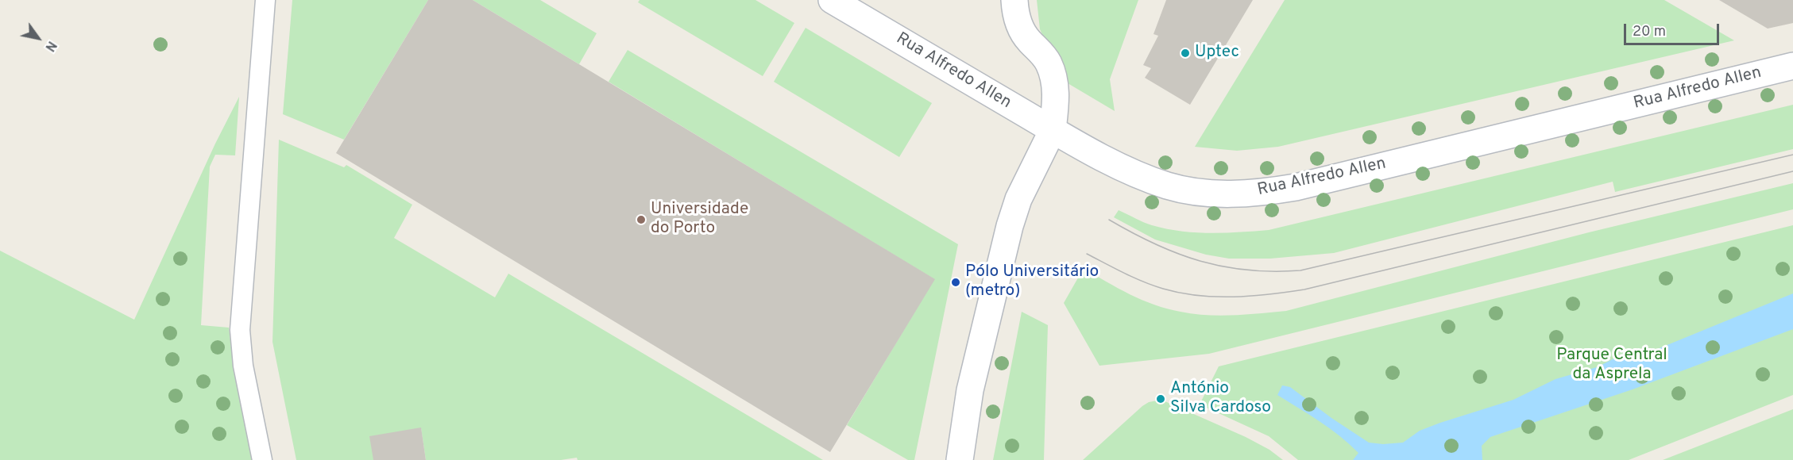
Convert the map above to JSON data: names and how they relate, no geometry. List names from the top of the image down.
{
  "streets": {
    "street": ["Rua Alfredo Allen"]
  },
  "parks": ["Parque Central da Asprela"],
  "places": [
    "Uptec",
    "Universidade do Porto",
    "Pólo Universitário (metro)",
    "António Silva Cardoso"
  ],
  "scale_bar": "20 m",
  "north": "bottom right"
}
